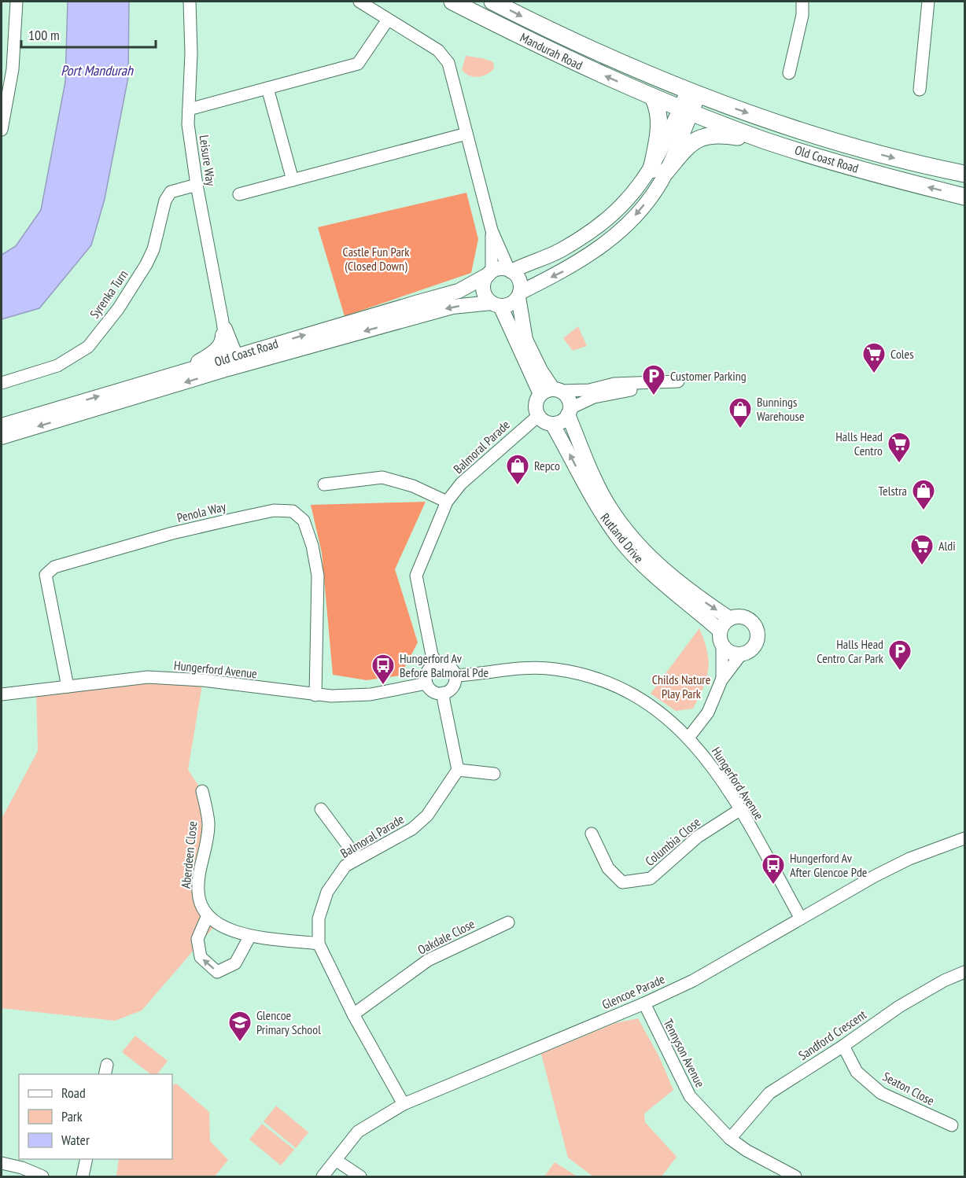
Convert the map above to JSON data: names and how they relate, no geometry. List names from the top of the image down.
{
  "streets": {
    "highway": ["Mandurah Road", "Old Coast Road"],
    "main road": ["Rutland Drive"],
    "street": [
      "Leisure Way",
      "Syrenka Turn",
      "Balmoral Parade",
      "Penola Way",
      "Hungerford Avenue",
      "Columbia Close",
      "Aberdeen Close",
      "Oakdale Close",
      "Glencoe Parade",
      "Sandford Crescent",
      "Tennyson Avenue",
      "Seaton Close"
    ]
  },
  "crossings": [
    ["Mandurah Road", "Old Coast Road"],
    ["Old Coast Road", "Leisure Way"],
    ["Leisure Way", "Syrenka Turn"],
    ["Balmoral Parade", "Rutland Drive"],
    ["Balmoral Parade", "Hungerford Avenue"],
    ["Balmoral Parade", "Oakdale Close"],
    ["Balmoral Parade", "Glencoe Parade"],
    ["Penola Way", "Hungerford Avenue"],
    ["Hungerford Avenue", "Columbia Close"],
    ["Hungerford Avenue", "Glencoe Parade"],
    ["Glencoe Parade", "Tennyson Avenue"],
    ["Sandford Crescent", "Tennyson Avenue"],
    ["Sandford Crescent", "Seaton Close"]
  ],
  "water": ["Port Mandurah"],
  "parks": ["Castle Fun Park (Closed Down)", "Childs Nature Play Park"],
  "places": {
    "supermarket": ["Coles", "Halls Head Centro", "Aldi"],
    "parking": ["Customer Parking", "Halls Head Centro Car Park"],
    "shop": ["Bunnings Warehouse", "Repco", "Telstra"],
    "bus stop": ["Hungerford Av Before Balmoral Pde", "Hungerford Av After Glencoe Pde"],
    "school or university": ["Glencoe Primary School"]
  },
  "legend": ["Road", "Park", "Water"],
  "scale_bar": "100 m"
}
